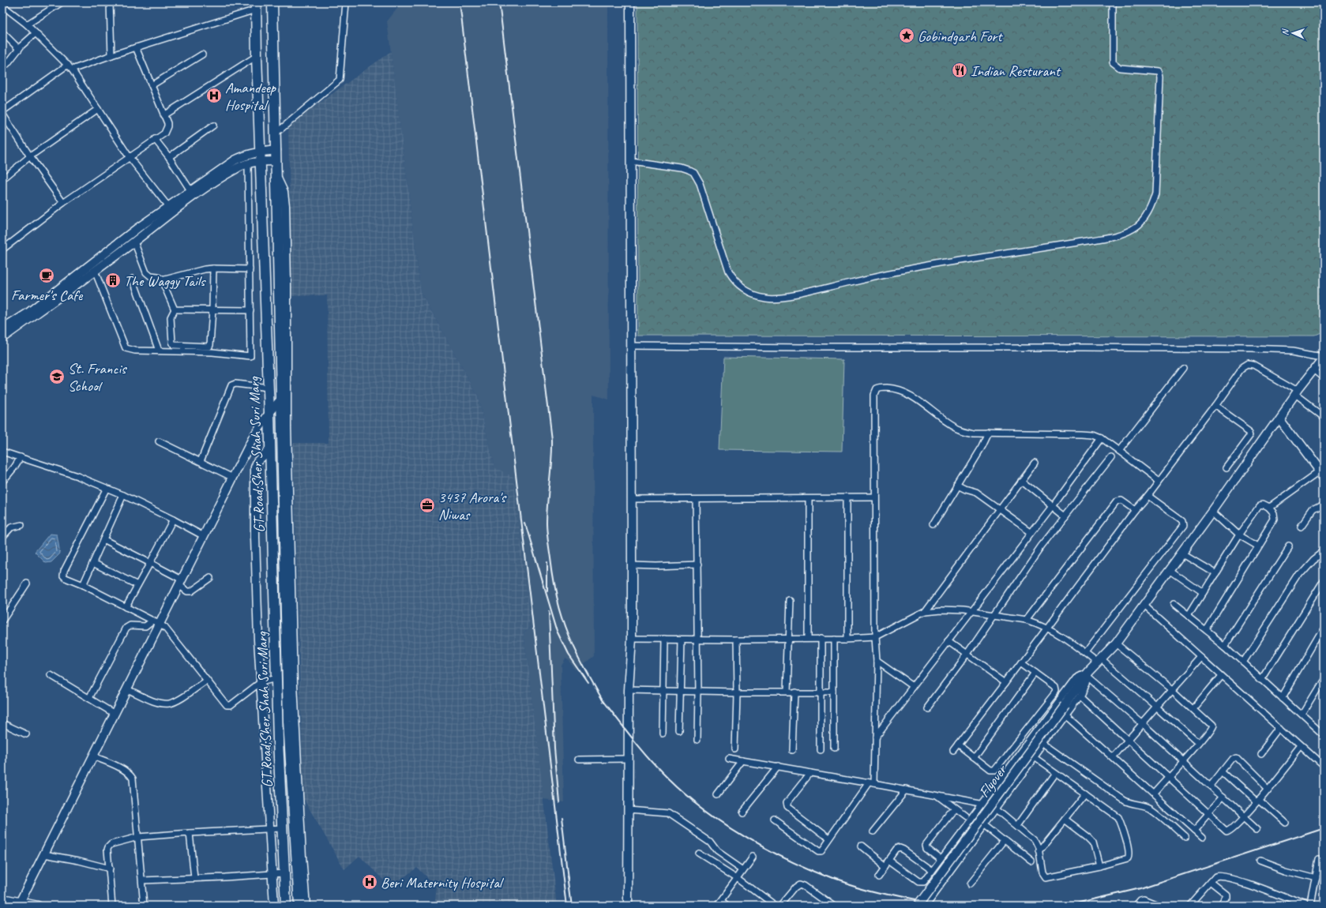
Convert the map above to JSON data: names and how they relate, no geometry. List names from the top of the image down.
{
  "streets": {
    "main road": ["GT Road;Sher Shah Suri Marg", "Flyover"]
  },
  "places": {
    "place": ["Gobindgarh Fort"],
    "restaurant": ["Indian Resturant"],
    "hospital": ["Amandeep Hospital", "Beri Maternity Hospital"],
    "cafe": ["Farmer's Cafe"],
    "building": ["The Waggy Tails"],
    "school or university": ["St. Francis School"],
    "office": ["3437 Arora's Niwas"]
  },
  "north": "left"
}
